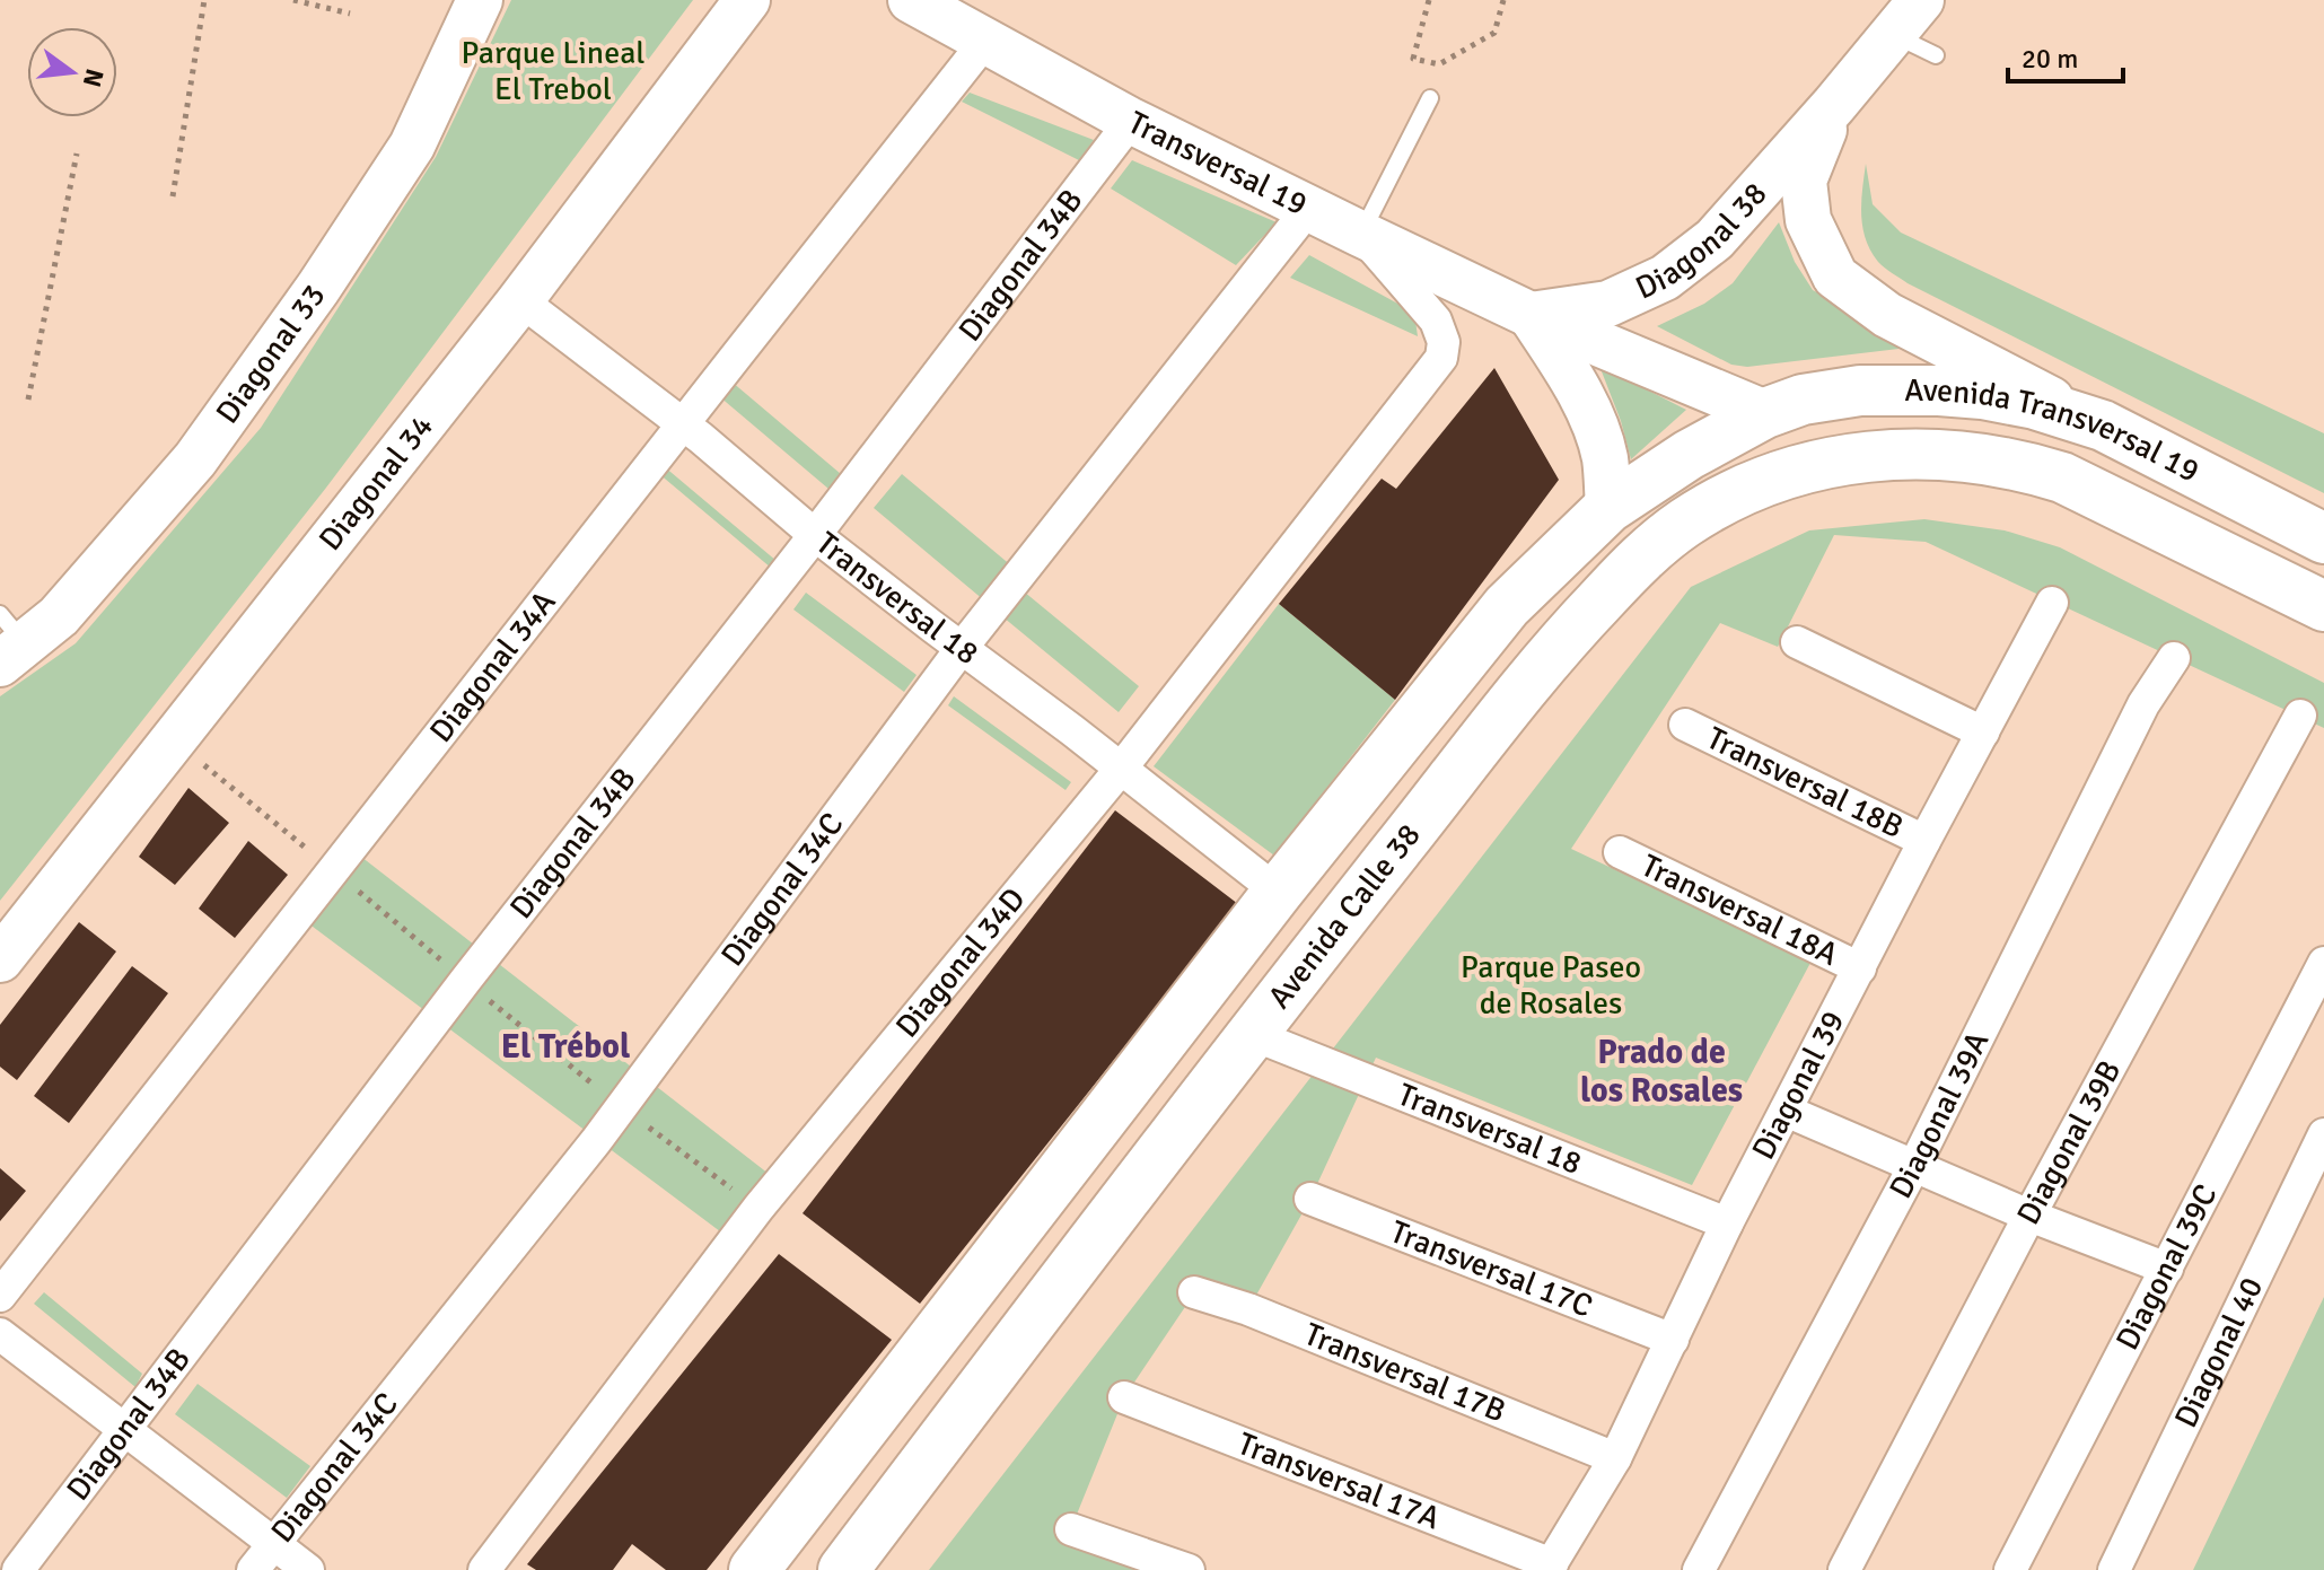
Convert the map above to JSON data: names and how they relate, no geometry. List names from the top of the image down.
{
  "streets": {
    "main road": [
      "Transversal 19",
      "Diagonal 38",
      "Diagonal 33",
      "Avenida Transversal 19",
      "Diagonal 34",
      "Avenida Calle 38"
    ],
    "street": [
      "Diagonal 34B",
      "Transversal 18",
      "Diagonal 34A",
      "Transversal 18B",
      "Diagonal 34C",
      "Transversal 18A",
      "Diagonal 34D",
      "Diagonal 39",
      "Diagonal 39A",
      "Diagonal 39B",
      "Diagonal 39C",
      "Transversal 17C",
      "Diagonal 40",
      "Transversal 17B",
      "Transversal 17A"
    ]
  },
  "crossings": [
    ["Transversal 19", "Diagonal 38"],
    ["Transversal 19", "Diagonal 34B"],
    ["Transversal 19", "Avenida Transversal 19"],
    ["Transversal 19", "Diagonal 34A"],
    ["Transversal 19", "Diagonal 34C"],
    ["Transversal 19", "Avenida Calle 38"],
    ["Transversal 19", "Diagonal 34D"],
    ["Diagonal 38", "Avenida Transversal 19"],
    ["Diagonal 34B", "Transversal 18"],
    ["Avenida Transversal 19", "Avenida Calle 38"],
    ["Diagonal 34", "Transversal 18"],
    ["Transversal 18", "Diagonal 34A"],
    ["Transversal 18", "Diagonal 34C"],
    ["Transversal 18", "Avenida Calle 38"],
    ["Transversal 18", "Diagonal 34D"],
    ["Transversal 18", "Diagonal 39"],
    ["Transversal 18B", "Diagonal 39"],
    ["Transversal 18A", "Diagonal 39"],
    ["Diagonal 39", "Transversal 17C"],
    ["Diagonal 39", "Transversal 17B"],
    ["Diagonal 39", "Transversal 17A"]
  ],
  "districts": ["El Trébol", "Prado de los Rosales"],
  "parks": ["Parque Lineal El Trebol", "Parque Paseo de Rosales"],
  "scale_bar": "20 m",
  "north": "right"
}
